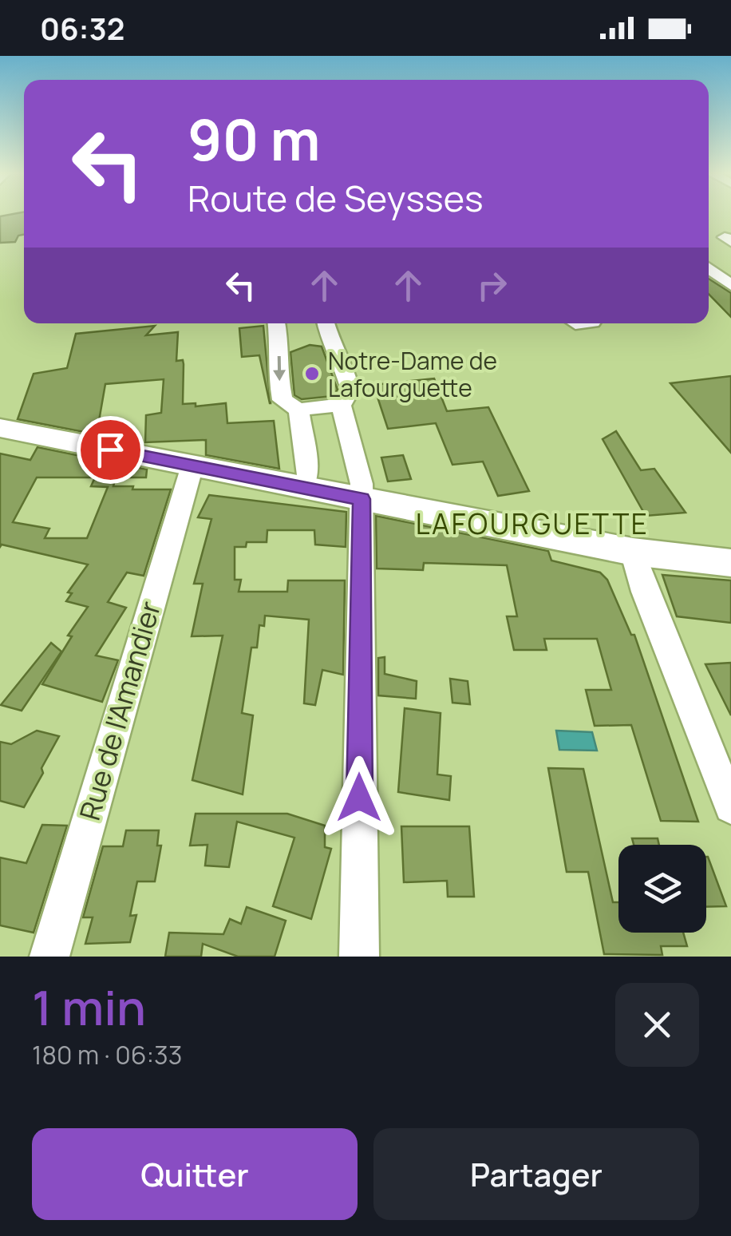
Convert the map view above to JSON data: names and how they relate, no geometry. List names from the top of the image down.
{
  "streets": {
    "street": ["Rue de l'Amandier"]
  },
  "districts": ["LAFOURGUETTE"],
  "places": ["Notre-Dame de Lafourguette"],
  "page": {
    "status": "06:32",
    "turn": ["90 m", "Route de Seysses"],
    "heading": ["1 min", "180 m · 06:33"],
    "buttons": ["Quitter", "Partager"]
  }
}
